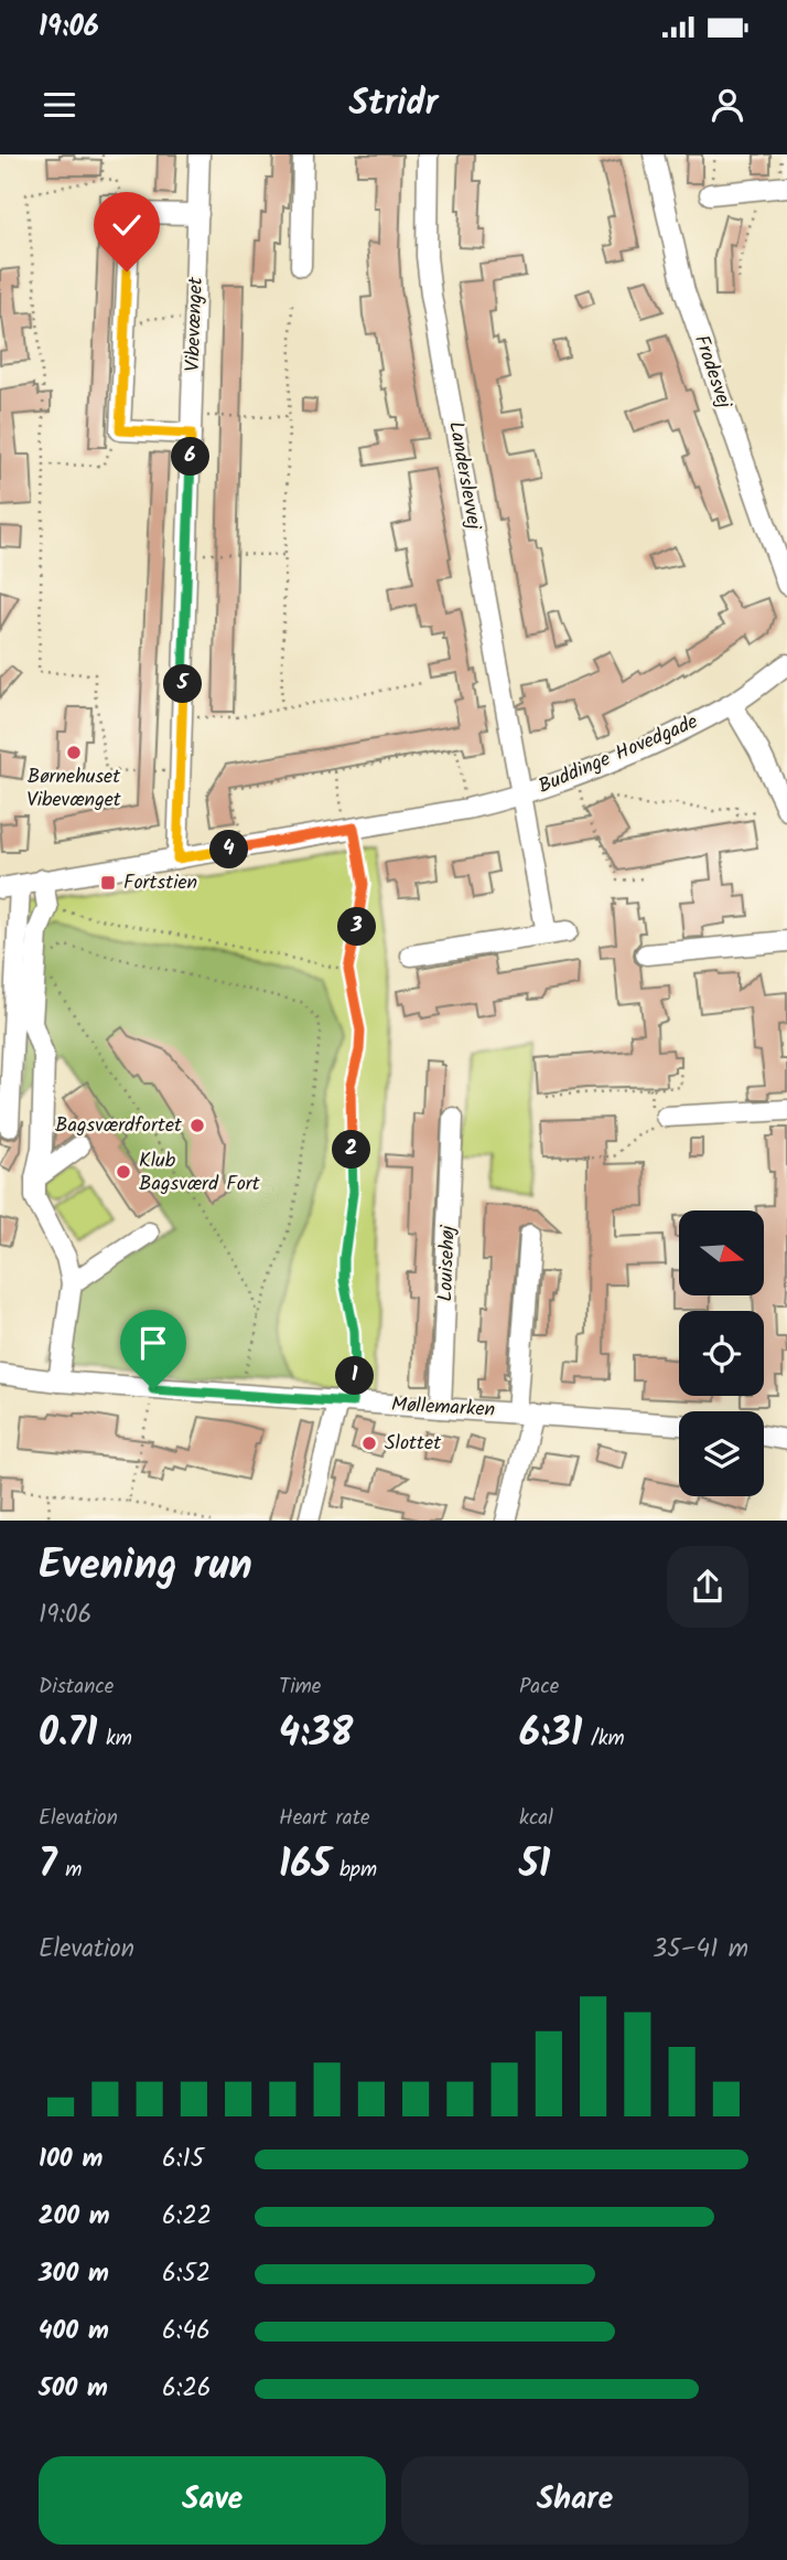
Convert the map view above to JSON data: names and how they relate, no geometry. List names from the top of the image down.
{
  "streets": {
    "street": [
      "Vibevænget",
      "Frodesvej",
      "Landerslevvej",
      "Buddinge Hovedgade",
      "Louisehøj",
      "Møllemarken"
    ]
  },
  "crossings": [
    ["Vibevænget", "Buddinge Hovedgade"],
    ["Landerslevvej", "Buddinge Hovedgade"],
    ["Louisehøj", "Møllemarken"]
  ],
  "places": {
    "other": [
      "Børnehuset Vibevænget",
      "Bagsværdfortet",
      "Klub Bagsværd Fort",
      "Slottet"
    ],
    "transit": ["Fortstien"]
  },
  "north": "right",
  "page": {
    "status": "19:06",
    "header": "Stridr",
    "pins": [
      "6",
      "5",
      "4",
      "3",
      "2",
      "1"
    ],
    "heading": ["Evening run", "19:06"],
    "stats": [
      ["Distance", "0.71 km"],
      ["Time", "4:38"],
      ["Pace", "6:31 /km"],
      ["Elevation", "7 m"],
      ["Heart rate", "165 bpm"],
      ["kcal", "51"]
    ],
    "chart": ["Elevation", "35–41 m"],
    "list": [
      {
        "name": "100 m",
        "note": "6:15"
      },
      {
        "name": "200 m",
        "note": "6:22"
      },
      {
        "name": "300 m",
        "note": "6:52"
      },
      {
        "name": "400 m",
        "note": "6:46"
      },
      {
        "name": "500 m",
        "note": "6:26"
      }
    ],
    "buttons": ["Save", "Share"]
  }
}
